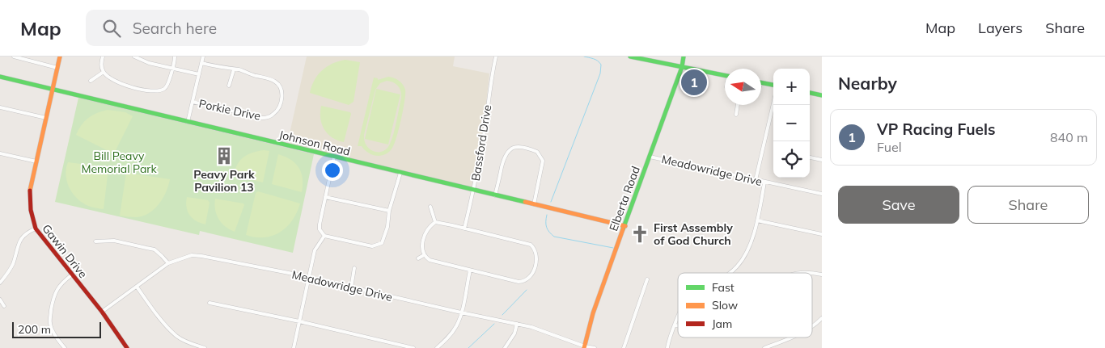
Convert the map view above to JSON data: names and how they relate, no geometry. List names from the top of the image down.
{
  "streets": {
    "street": [
      "Porkie Drive",
      "Johnson Road",
      "Bassford Drive",
      "Meadowridge Drive",
      "Elberta Road",
      "Gawin Drive"
    ]
  },
  "crossings": [
    ["Johnson Road", "Bassford Drive"],
    ["Johnson Road", "Elberta Road"],
    ["Johnson Road", "Gawin Drive"],
    ["Meadowridge Drive", "Elberta Road"],
    ["Meadowridge Drive", "Gawin Drive"]
  ],
  "parks": ["Bill Peavy Memorial Park"],
  "places": {
    "building": ["Peavy Park Pavilion 13"],
    "church": ["First Assembly of God Church"]
  },
  "legend": ["Fast", "Slow", "Jam"],
  "scale_bar": "200 m",
  "north": "left",
  "page": {
    "header": "Map",
    "search": "Search here",
    "nav": ["Map", "Layers", "Share"],
    "heading": "Nearby",
    "pins": "1",
    "map_buttons": ["+", "−"],
    "list": [
      {
        "mark": "1",
        "name": "VP Racing Fuels",
        "note": "Fuel",
        "value": "840 m"
      }
    ],
    "buttons": ["Save", "Share"],
    "scale": "200 m"
  }
}
